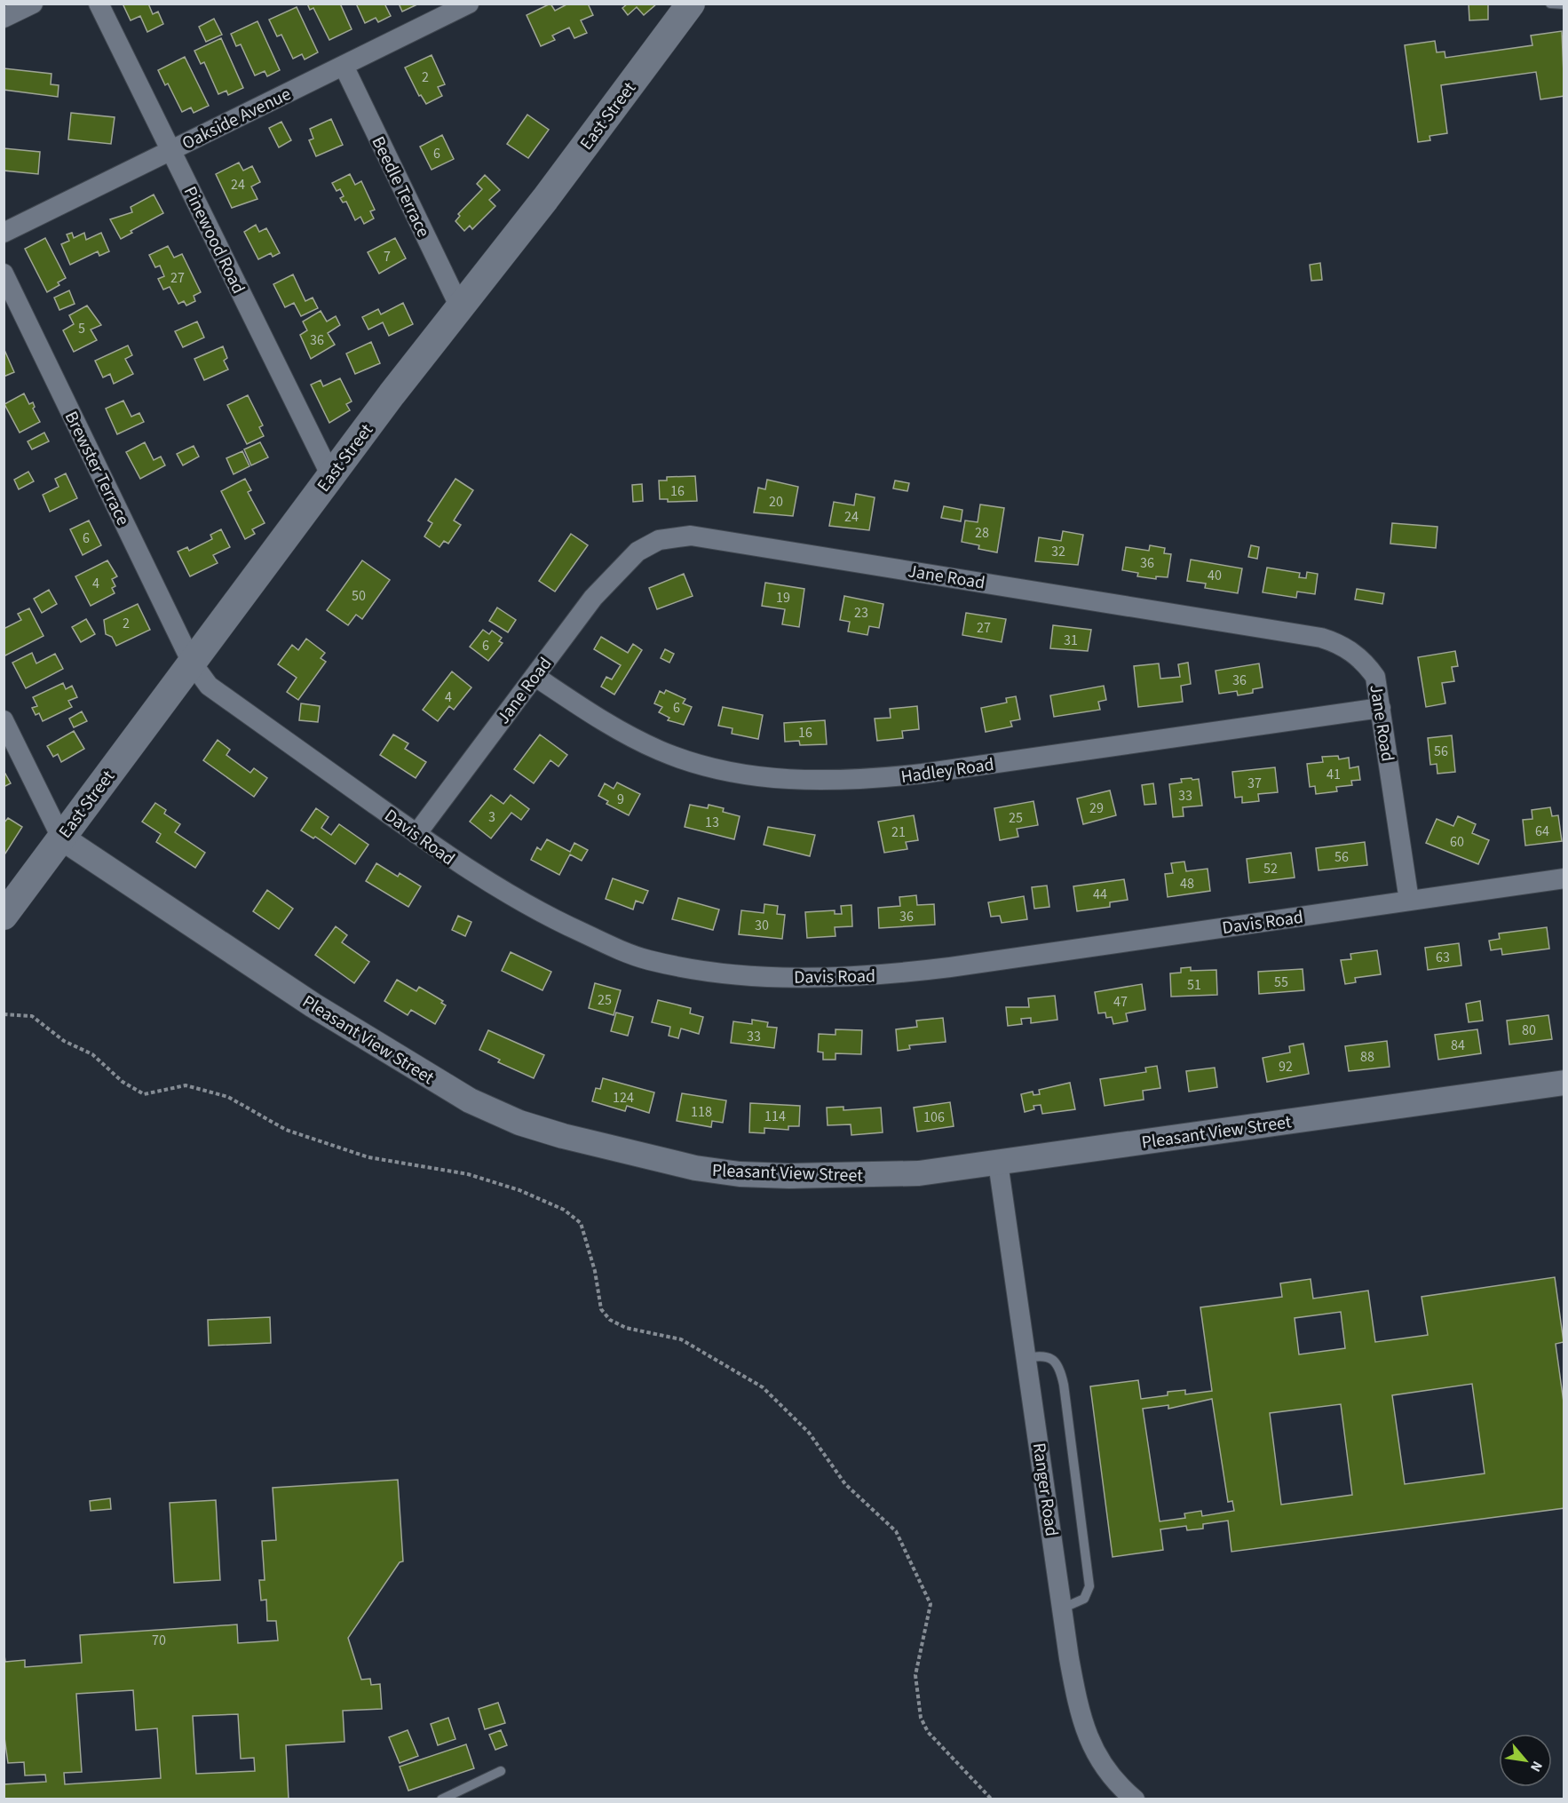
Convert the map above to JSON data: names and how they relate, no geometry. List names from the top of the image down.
{
  "streets": {
    "main road": ["East Street"],
    "street": [
      "Oakside Avenue",
      "Beedle Terrace",
      "Pinewood Road",
      "Brewster Terrace",
      "Jane Road",
      "Hadley Road",
      "Davis Road",
      "Pleasant View Street",
      "Ranger Road"
    ]
  },
  "crossings": [
    ["East Street", "Beedle Terrace"],
    ["East Street", "Pinewood Road"],
    ["East Street", "Brewster Terrace"],
    ["East Street", "Davis Road"],
    ["East Street", "Pleasant View Street"],
    ["Oakside Avenue", "Beedle Terrace"],
    ["Oakside Avenue", "Pinewood Road"],
    ["Brewster Terrace", "Davis Road"],
    ["Jane Road", "Hadley Road"],
    ["Jane Road", "Davis Road"],
    ["Pleasant View Street", "Ranger Road"]
  ],
  "house_numbers": [
    "2",
    "6",
    "24",
    "7",
    "27",
    "5",
    "36",
    "16",
    "20",
    "24",
    "28",
    "6",
    "32",
    "36",
    "40",
    "4",
    "50",
    "19",
    "23",
    "2",
    "27",
    "31",
    "6",
    "36",
    "4",
    "6",
    "16",
    "56",
    "41",
    "37",
    "33",
    "9",
    "29",
    "3",
    "25",
    "13",
    "64",
    "21",
    "60",
    "56",
    "52",
    "48",
    "44",
    "36",
    "30",
    "63",
    "55",
    "51",
    "25",
    "47",
    "80",
    "33",
    "84",
    "88",
    "92",
    "124",
    "118",
    "114",
    "106",
    "70"
  ],
  "north": "bottom right"
}
